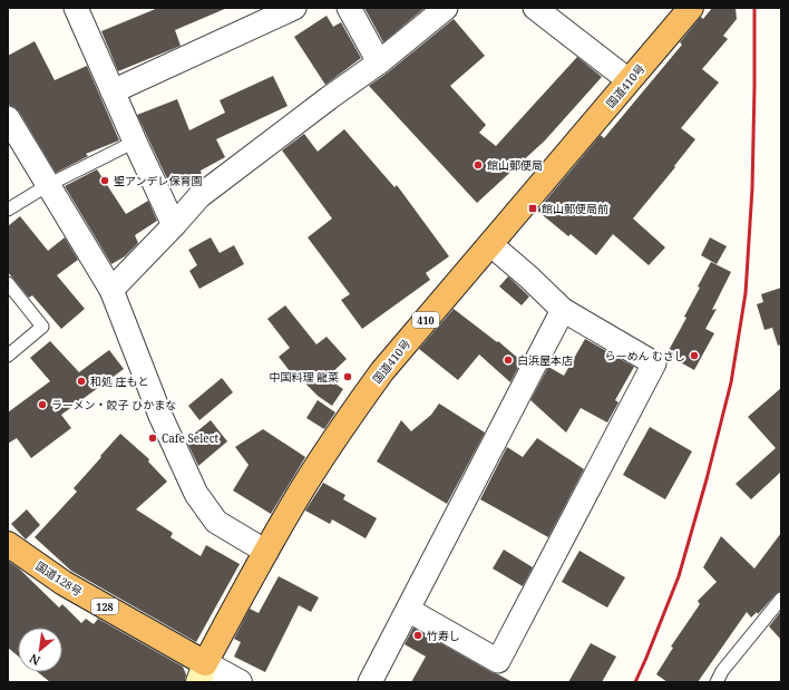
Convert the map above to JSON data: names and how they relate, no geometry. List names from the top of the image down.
{
  "streets": {
    "highway": [
      "国道410号",
      "410",
      "国道128号",
      "128"
    ]
  },
  "crossings": [
    ["国道410号", "国道128号"]
  ],
  "places": {
    "other": [
      "館山郵便局",
      "聖アンデレ保育園",
      "らーめん むさし",
      "白浜屋本店",
      "中国料理 龍菜",
      "和処 庄もと",
      "ラーメン・餃子 ひかまな",
      "Cafe Select",
      "竹寿し"
    ],
    "transit": ["館山郵便局前"]
  },
  "north": "bottom left"
}
